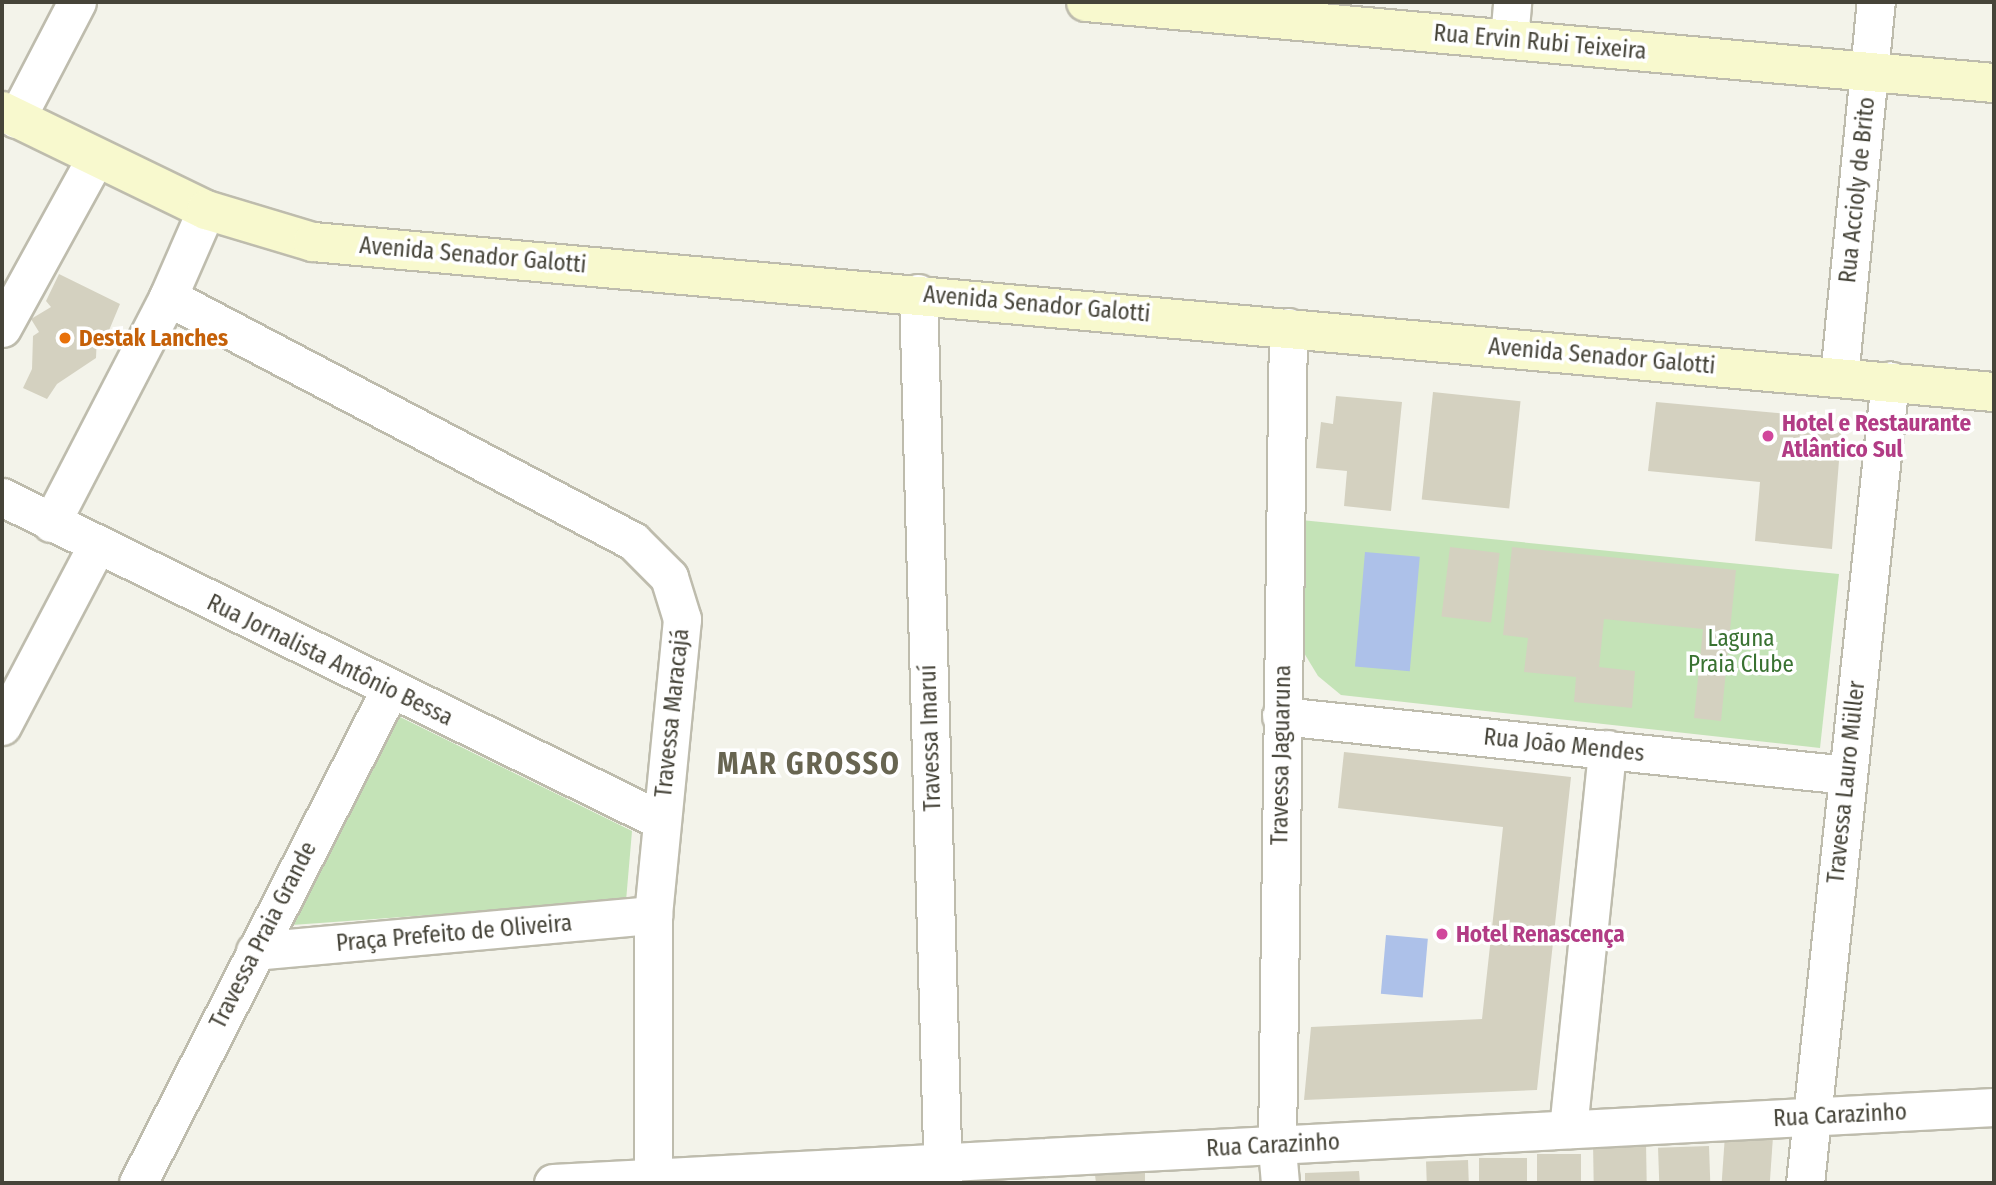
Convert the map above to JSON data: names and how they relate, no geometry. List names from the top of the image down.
{
  "streets": {
    "main road": ["Rua Ervin Rubi Teixeira", "Avenida Senador Galotti"],
    "street": [
      "Rua Accioly de Brito",
      "Rua Jornalista Antônio Bessa",
      "Travessa Maracajá",
      "Travessa Imaruí",
      "Rua João Mendes",
      "Travessa Jaguaruna",
      "Travessa Lauro Müller",
      "Praça Prefeito de Oliveira",
      "Travessa Praia Grande",
      "Rua Carazinho"
    ]
  },
  "crossings": [
    ["Rua Ervin Rubi Teixeira", "Rua Accioly de Brito"],
    ["Rua Accioly de Brito", "Avenida Senador Galotti"],
    ["Avenida Senador Galotti", "Travessa Imaruí"],
    ["Avenida Senador Galotti", "Travessa Jaguaruna"],
    ["Avenida Senador Galotti", "Travessa Lauro Müller"],
    ["Rua Jornalista Antônio Bessa", "Travessa Maracajá"],
    ["Rua Jornalista Antônio Bessa", "Travessa Praia Grande"],
    ["Travessa Maracajá", "Praça Prefeito de Oliveira"],
    ["Travessa Maracajá", "Rua Carazinho"],
    ["Travessa Imaruí", "Rua Carazinho"],
    ["Rua João Mendes", "Travessa Jaguaruna"],
    ["Rua João Mendes", "Travessa Lauro Müller"],
    ["Travessa Jaguaruna", "Rua Carazinho"],
    ["Travessa Lauro Müller", "Rua Carazinho"],
    ["Praça Prefeito de Oliveira", "Travessa Praia Grande"]
  ],
  "districts": ["MAR GROSSO"],
  "parks": ["Laguna Praia Clube"],
  "places": ["Destak Lanches", "Hotel e Restaurante Atlântico Sul", "Hotel Renascença"]
}
